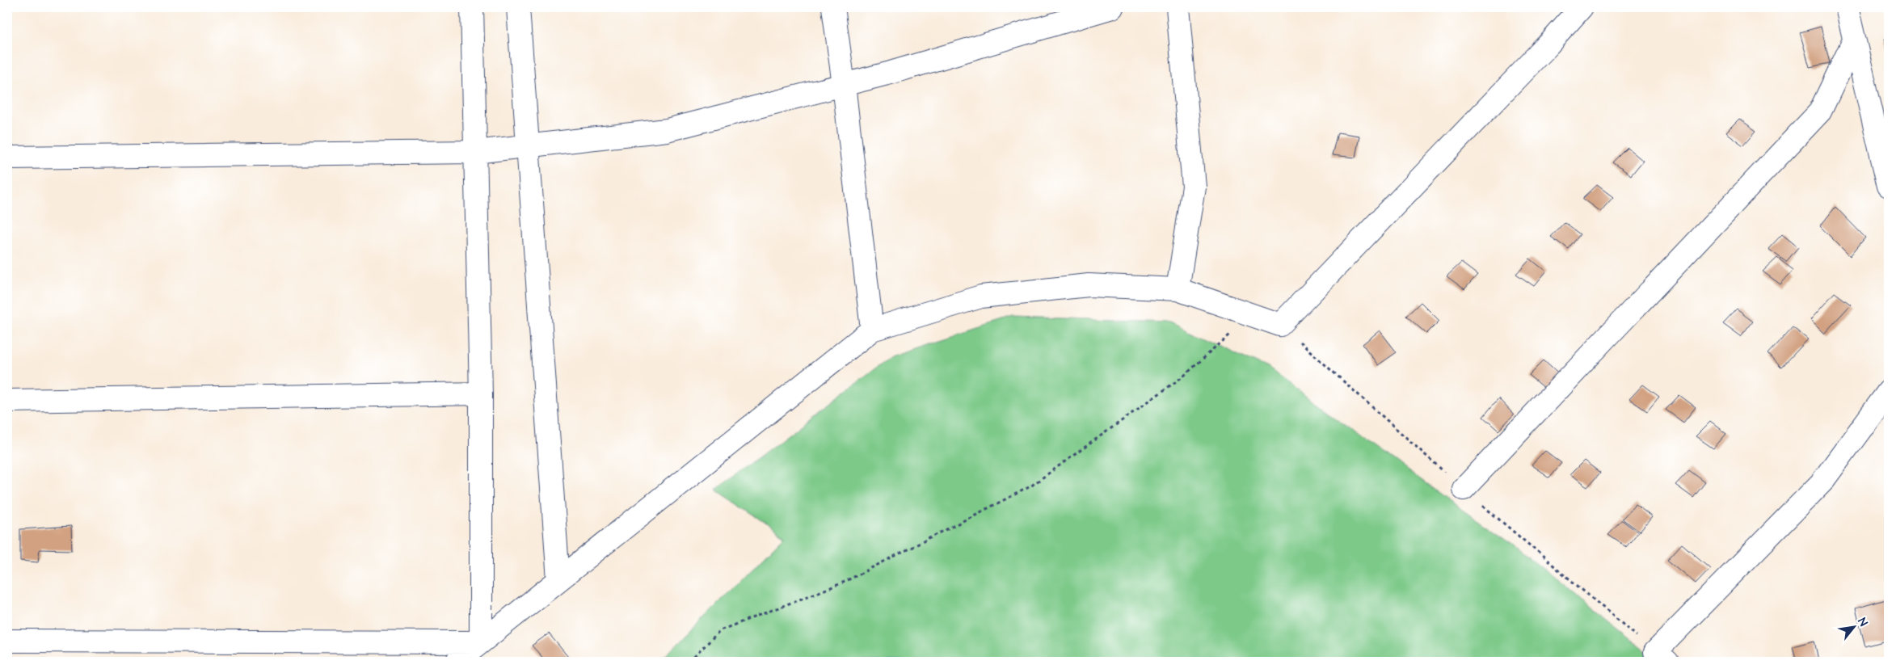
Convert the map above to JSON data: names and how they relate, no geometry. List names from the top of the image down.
{
  "north": "top right"
}
